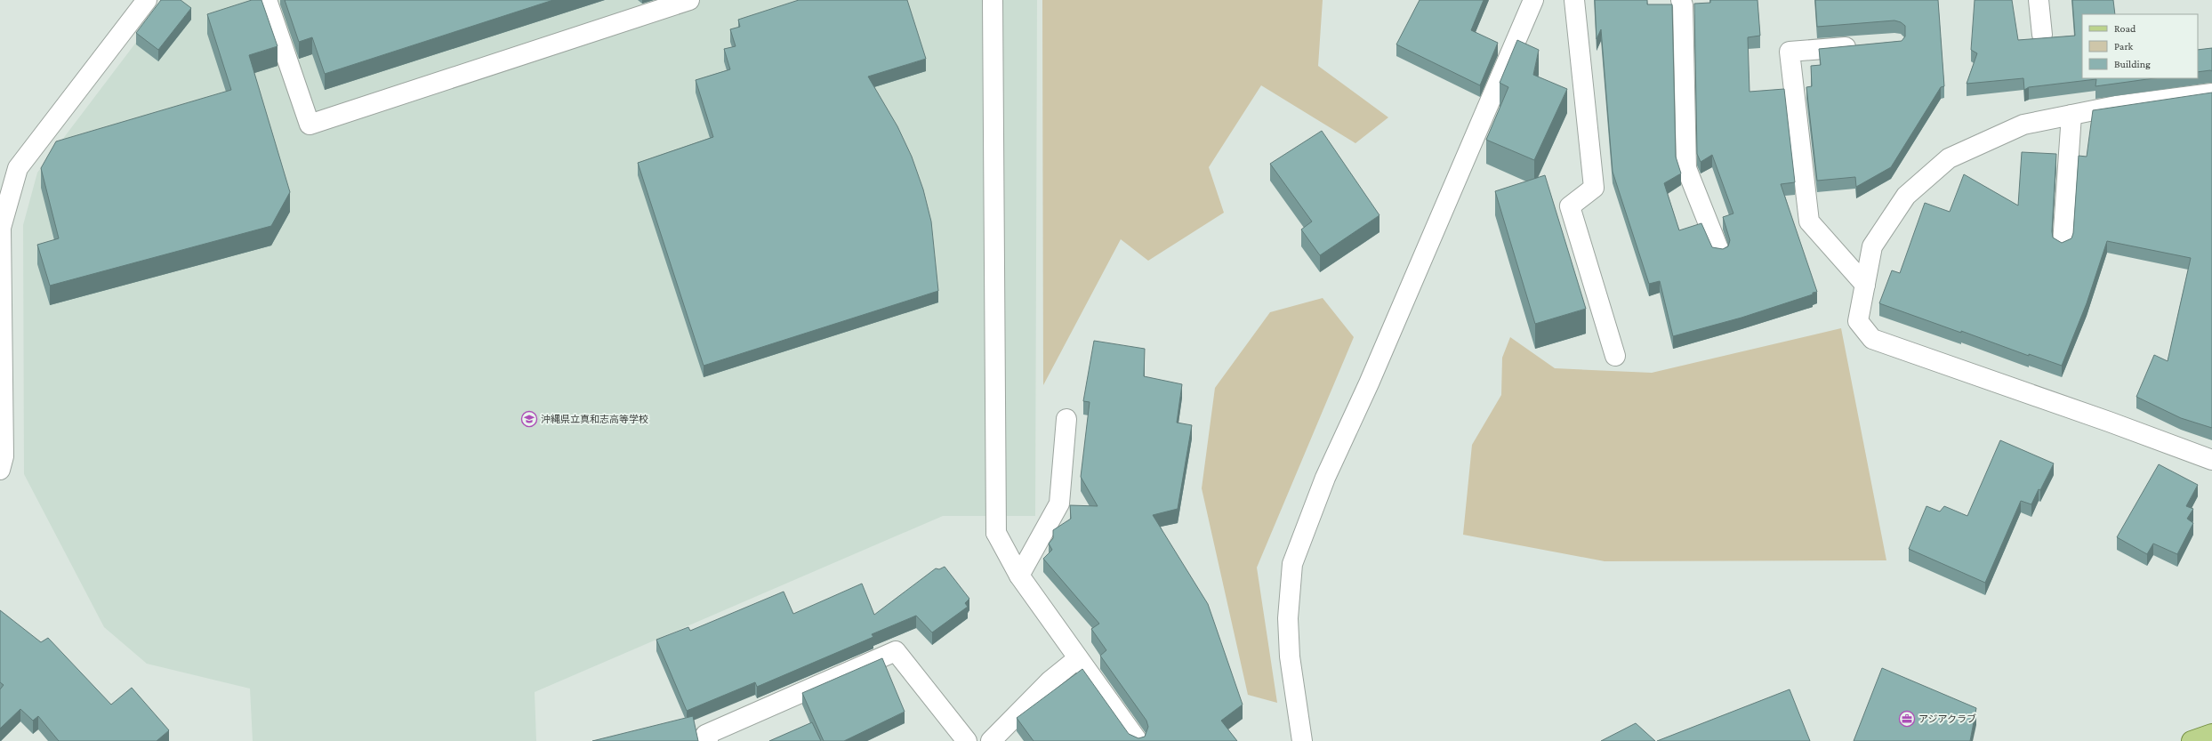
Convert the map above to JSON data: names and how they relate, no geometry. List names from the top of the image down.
{
  "places": {
    "school or university": ["沖縄県立真和志高等学校"],
    "office": ["アジアクラブ"]
  },
  "legend": ["Road", "Park", "Building"]
}
